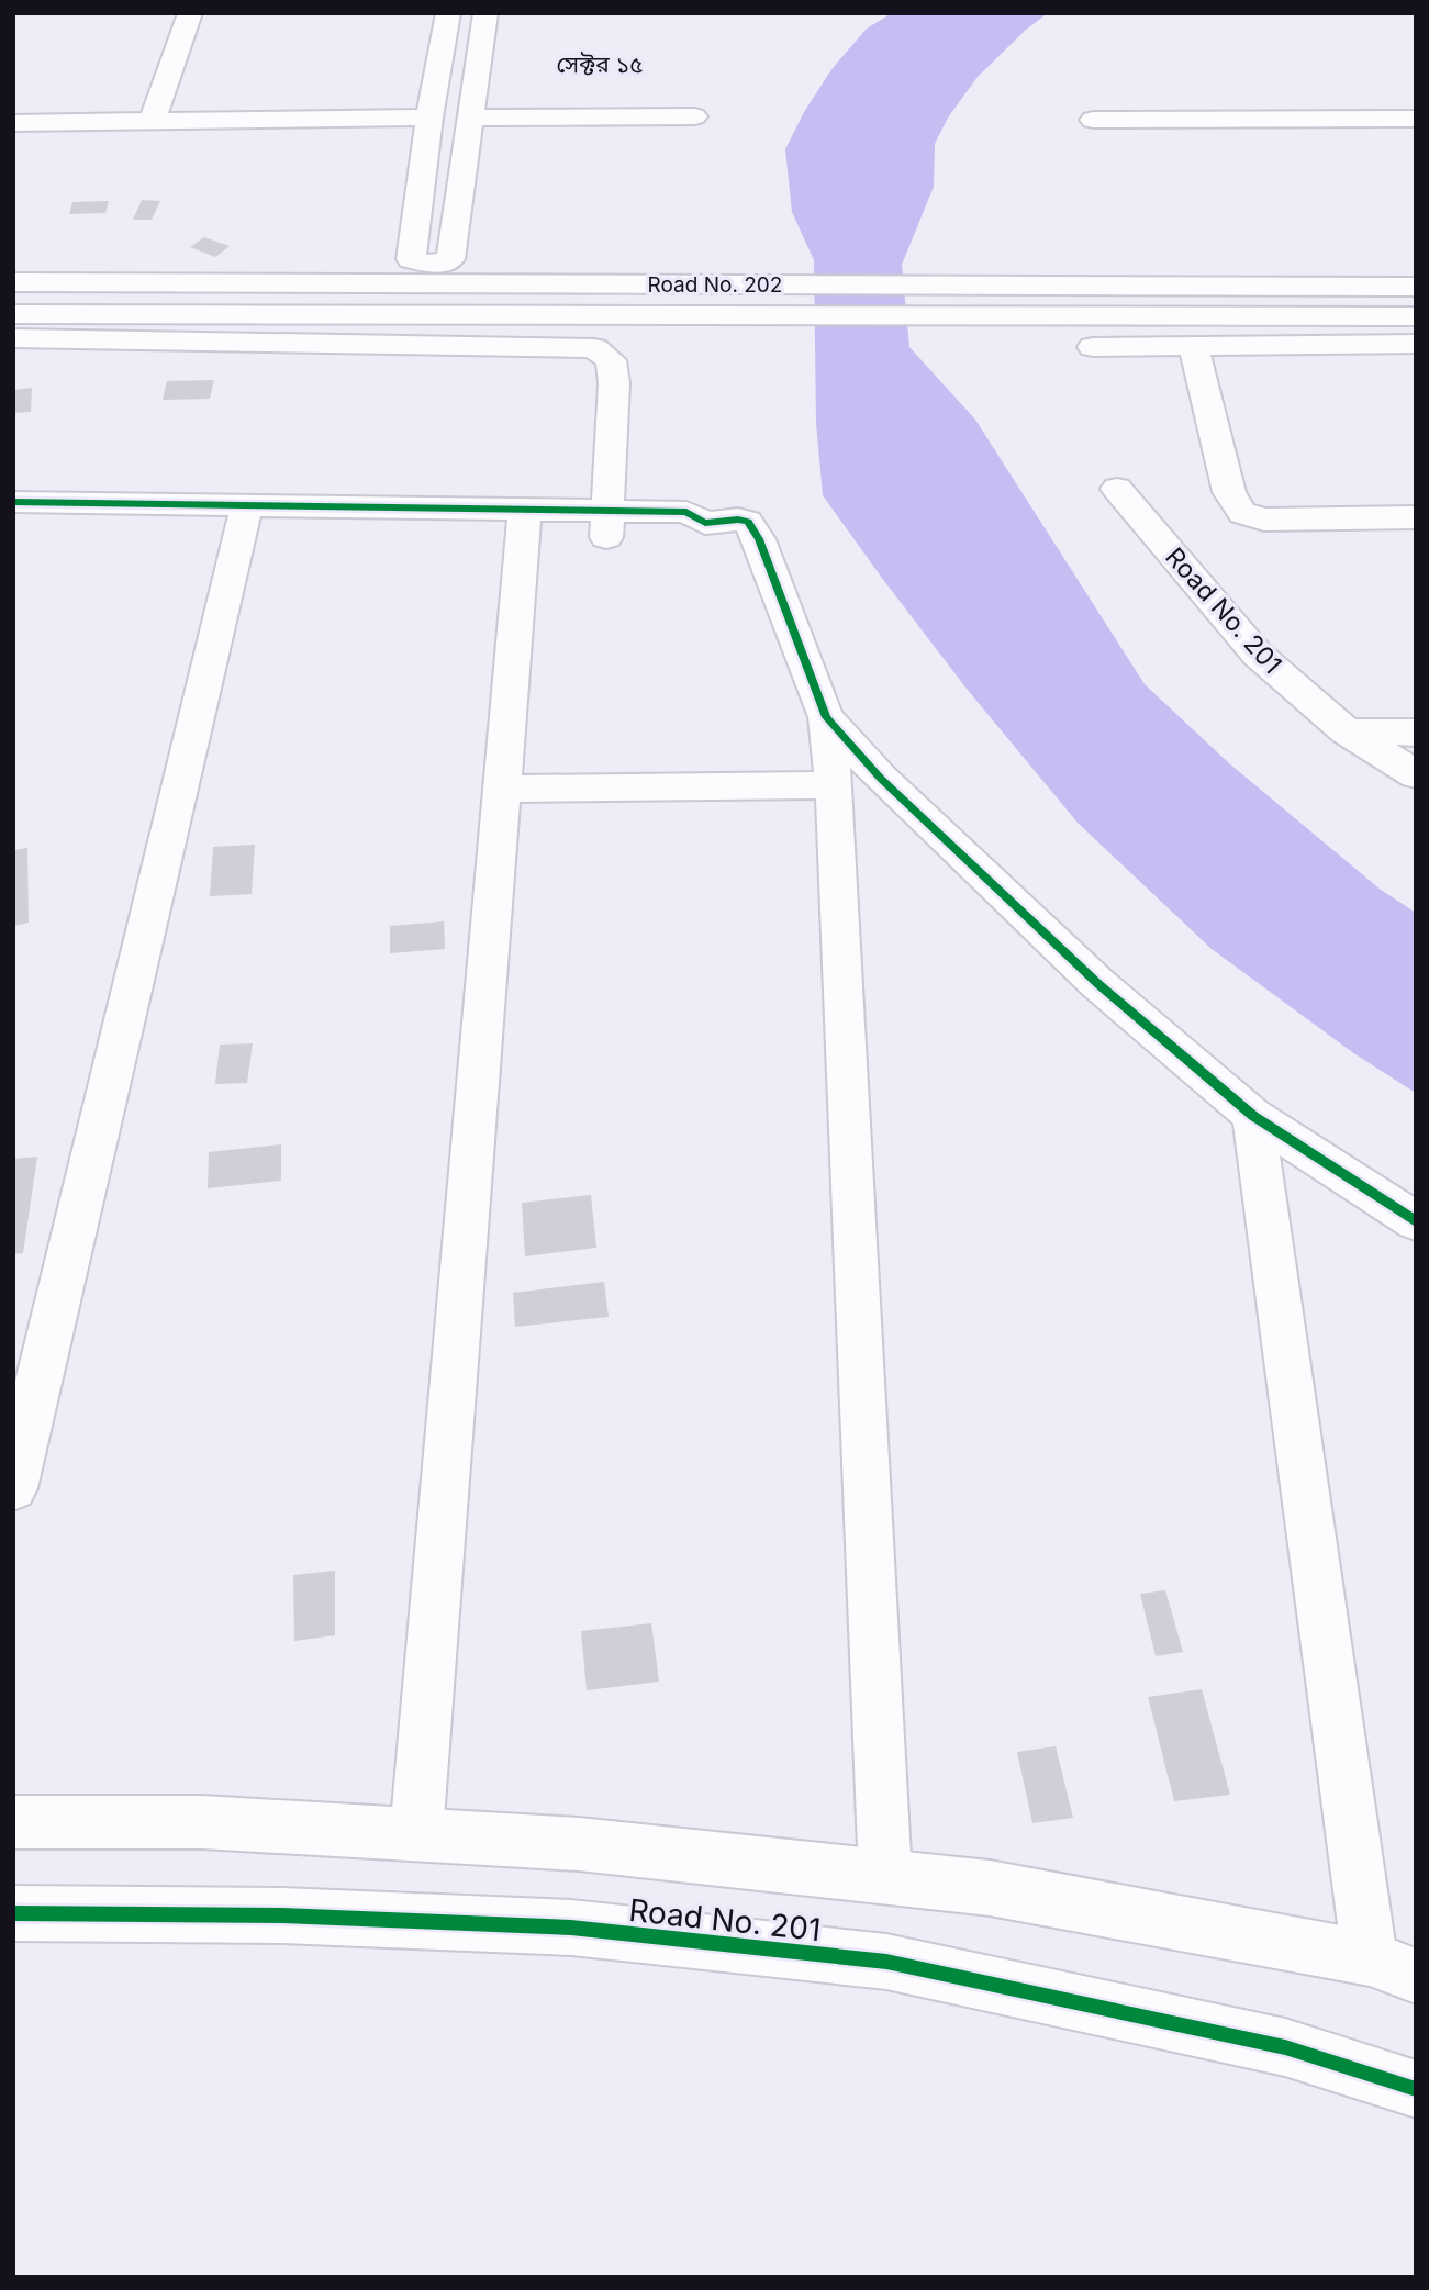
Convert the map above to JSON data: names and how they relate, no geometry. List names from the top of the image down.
{
  "streets": {
    "street": ["Road No. 202", "Road No. 201"]
  },
  "districts": ["সেক্টর ১৫"]
}
